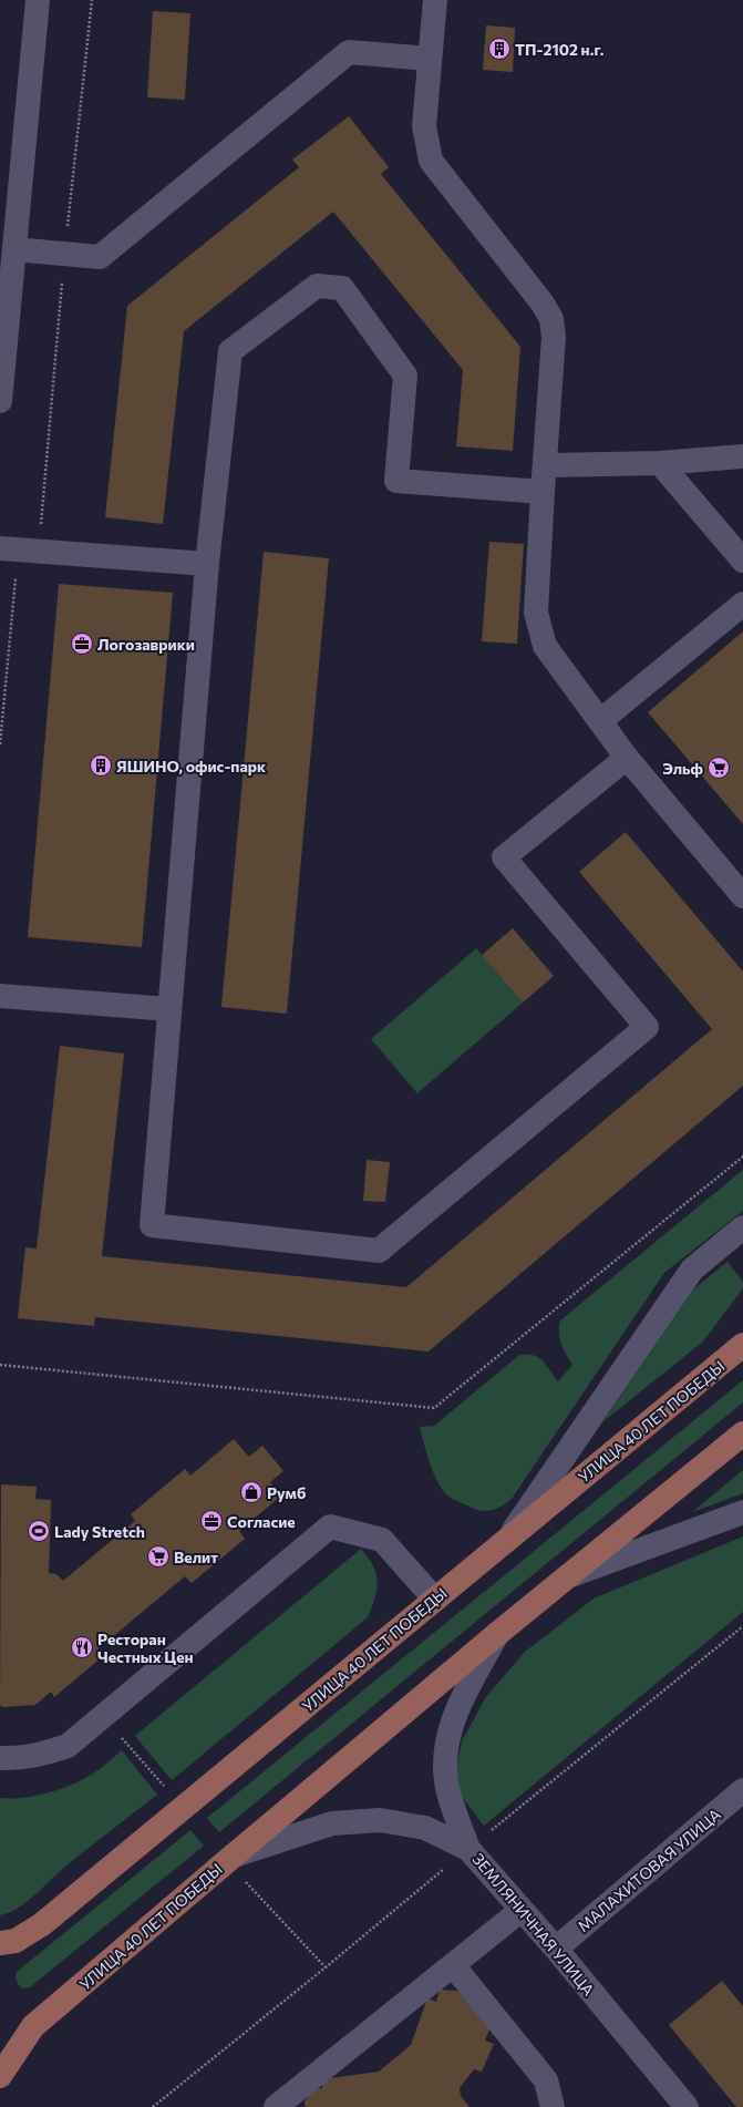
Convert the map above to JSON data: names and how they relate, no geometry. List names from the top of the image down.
{
  "streets": {
    "main road": ["УЛИЦА 40 ЛЕТ ПОБЕДЫ"],
    "street": ["МАЛАХИТОВАЯ УЛИЦА", "ЗЕМЛЯНИЧНАЯ УЛИЦА"]
  },
  "crossings": [
    ["УЛИЦА 40 ЛЕТ ПОБЕДЫ", "ЗЕМЛЯНИЧНАЯ УЛИЦА"],
    ["МАЛАХИТОВАЯ УЛИЦА", "ЗЕМЛЯНИЧНАЯ УЛИЦА"]
  ],
  "places": {
    "building": ["ТП-2102 н.г.", "ЯШИНО, офис-парк"],
    "office": ["Логозаврики", "Согласие"],
    "supermarket": ["Эльф", "Велит"],
    "shop": ["Румб"],
    "sports": ["Lady Stretch"],
    "restaurant": ["Ресторан Честных Цен"]
  }
}
